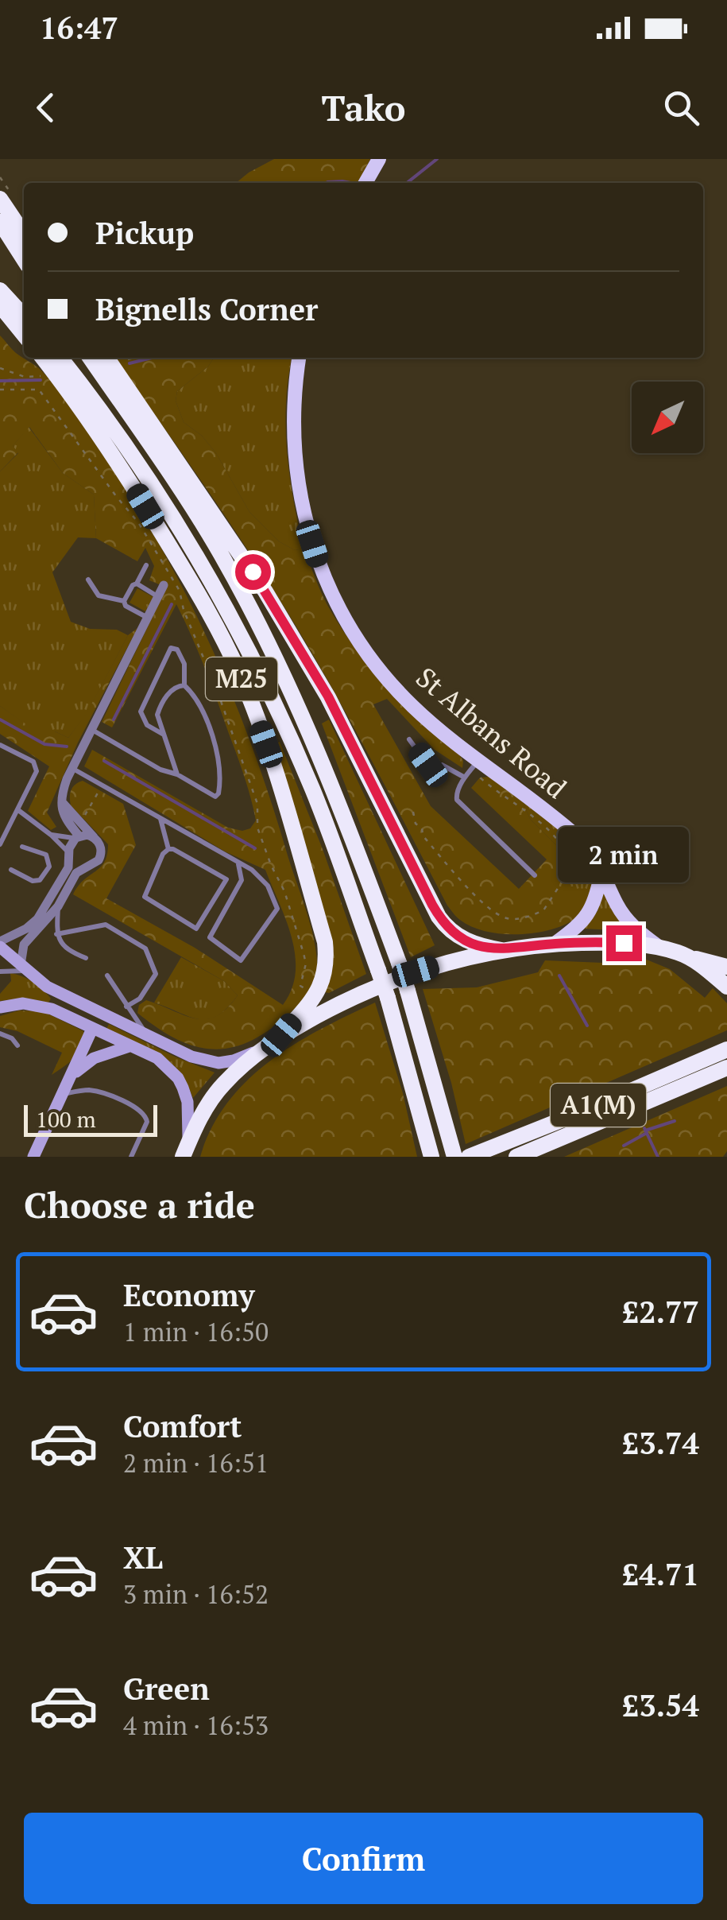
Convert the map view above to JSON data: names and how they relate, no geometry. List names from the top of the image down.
{
  "streets": {
    "highway": ["M25", "A1(M)"],
    "main road": ["St Albans Road"]
  },
  "scale_bar": "100 m",
  "north": "bottom left",
  "page": {
    "status": "16:47",
    "header": "Tako",
    "banner": ["Pickup", "Bignells Corner"],
    "bubble": "2 min",
    "scale": "100 m",
    "heading": "Choose a ride",
    "list": [
      {
        "name": "Economy",
        "note": "1 min · 16:50",
        "value": "£2.77"
      },
      {
        "name": "Comfort",
        "note": "2 min · 16:51",
        "value": "£3.74"
      },
      {
        "name": "XL",
        "note": "3 min · 16:52",
        "value": "£4.71"
      },
      {
        "name": "Green",
        "note": "4 min · 16:53",
        "value": "£3.54"
      }
    ],
    "buttons": "Confirm"
  }
}
